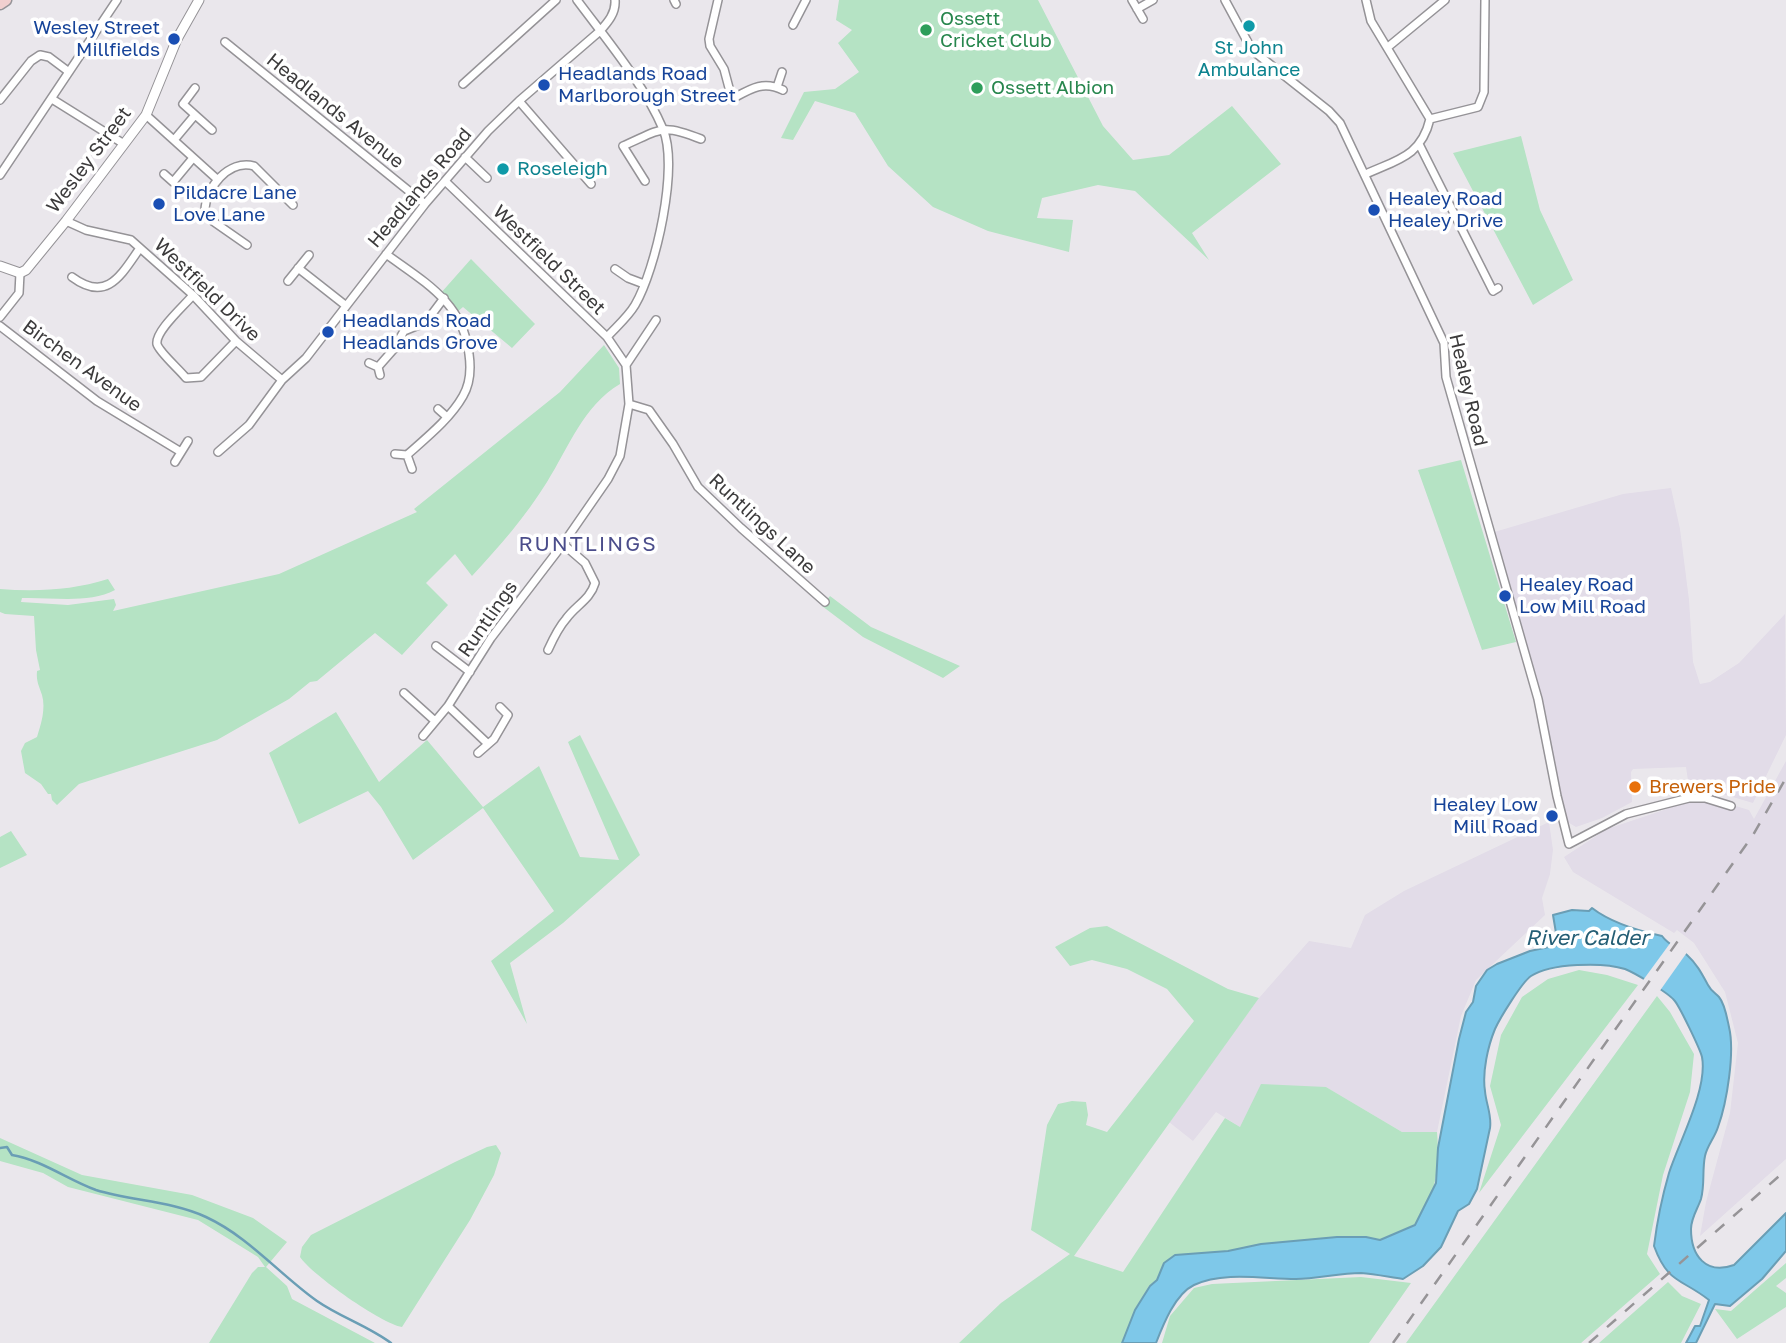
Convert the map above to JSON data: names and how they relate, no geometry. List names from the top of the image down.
{
  "streets": {
    "street": [
      "Headlands Avenue",
      "Wesley Street",
      "Headlands Road",
      "Westfield Street",
      "Westfield Drive",
      "Birchen Avenue",
      "Healey Road",
      "Runtlings Lane",
      "Runtlings"
    ]
  },
  "crossings": [
    ["Headlands Avenue", "Headlands Road"],
    ["Wesley Street", "Westfield Drive"],
    ["Wesley Street", "Birchen Avenue"],
    ["Headlands Road", "Westfield Street"],
    ["Headlands Road", "Westfield Drive"],
    ["Westfield Street", "Runtlings"],
    ["Runtlings Lane", "Runtlings"]
  ],
  "districts": ["RUNTLINGS"],
  "water": ["River Calder"],
  "places": [
    "St John Ambulance",
    "Ossett Cricket Club",
    "Wesley Street Millfields",
    "Headlands Road Marlborough Street",
    "Ossett Albion",
    "Roseleigh",
    "Pildacre Lane Love Lane",
    "Healey Road Healey Drive",
    "Headlands Road Headlands Grove",
    "Healey Road Low Mill Road",
    "Brewers Pride",
    "Healey Low Mill Road"
  ]
}
